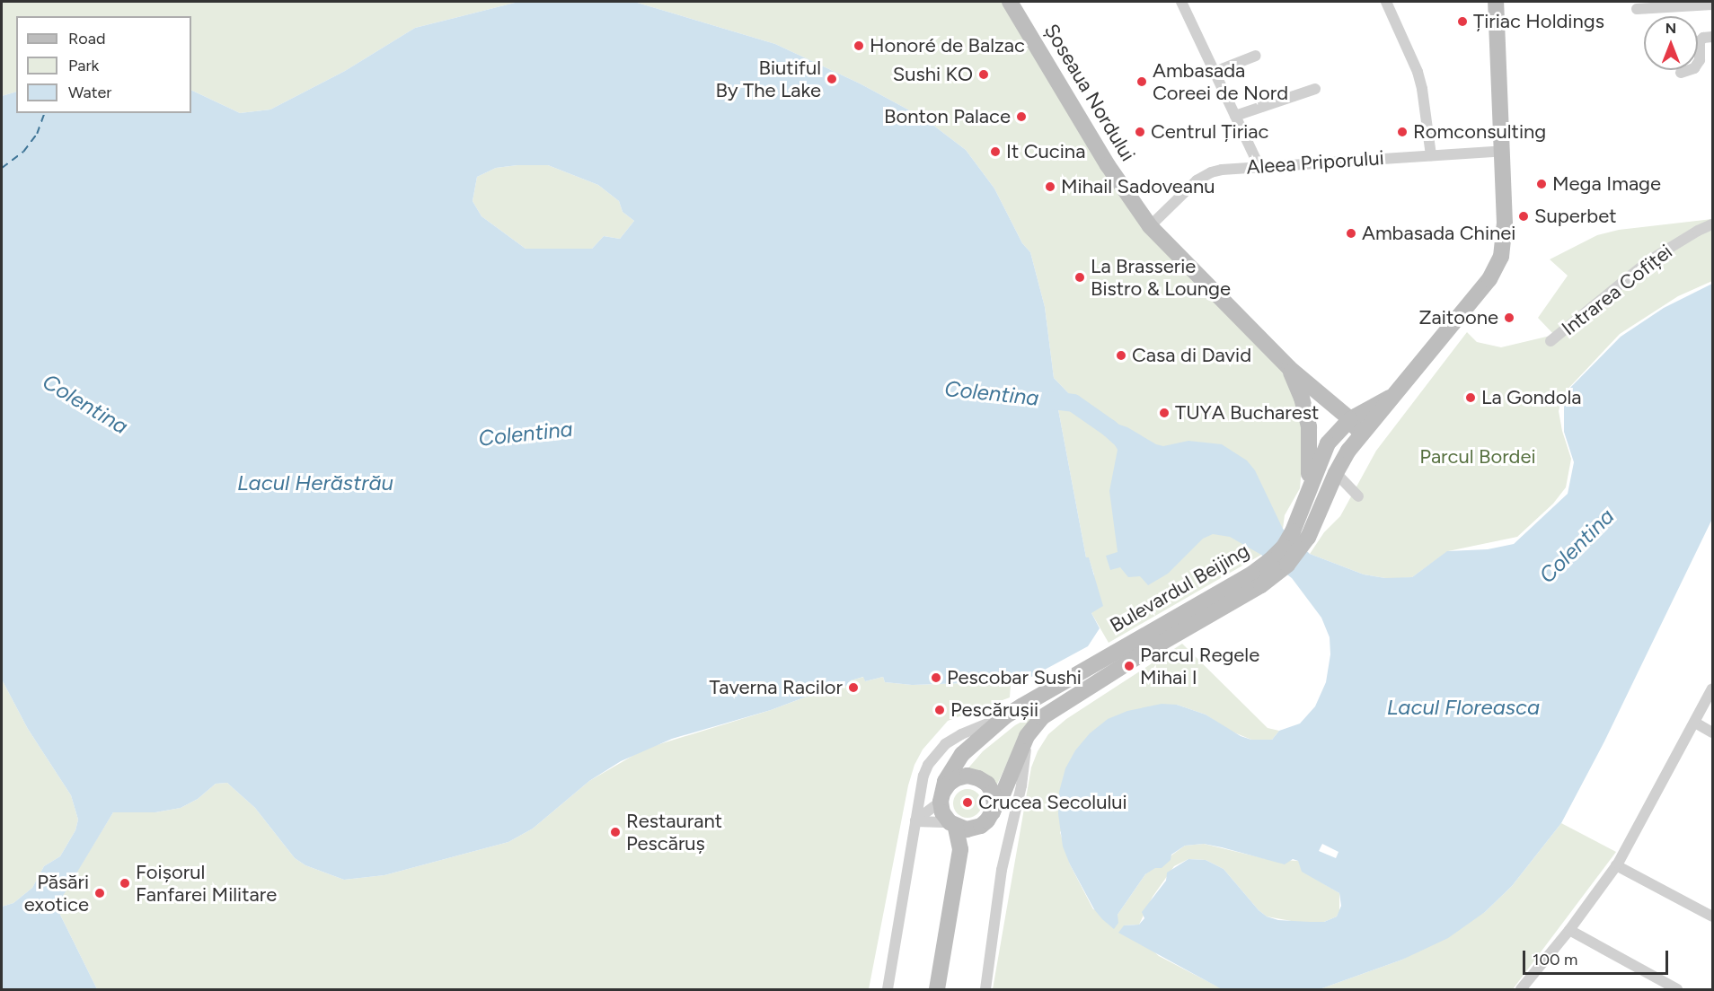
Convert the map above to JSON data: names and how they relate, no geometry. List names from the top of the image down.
{
  "streets": {
    "main road": ["Șoseaua Nordului", "Bulevardul Beijing"],
    "street": ["Aleea Priporului", "Intrarea Cofiței"]
  },
  "crossings": [
    ["Șoseaua Nordului", "Aleea Priporului"],
    ["Șoseaua Nordului", "Bulevardul Beijing"]
  ],
  "water": ["Colentina", "Lacul Herăstrău", "Lacul Floreasca"],
  "parks": ["Parcul Bordei"],
  "places": [
    "Țiriac Holdings",
    "Honoré de Balzac",
    "Sushi KO",
    "Biutiful By The Lake",
    "Ambasada Coreei de Nord",
    "Bonton Palace",
    "Centrul Țiriac",
    "Romconsulting",
    "It Cucina",
    "Mega Image",
    "Mihail Sadoveanu",
    "Superbet",
    "Ambasada Chinei",
    "La Brasserie Bistro & Lounge",
    "Zaitoone",
    "Casa di David",
    "La Gondola",
    "TUYA Bucharest",
    "Parcul Regele Mihai I",
    "Pescobar Sushi",
    "Taverna Racilor",
    "Pescărușii",
    "Crucea Secolului",
    "Restaurant Pescăruș",
    "Foișorul Fanfarei Militare",
    "Păsări exotice"
  ],
  "legend": ["Road", "Park", "Water"],
  "scale_bar": "100 m",
  "north": "top"
}
